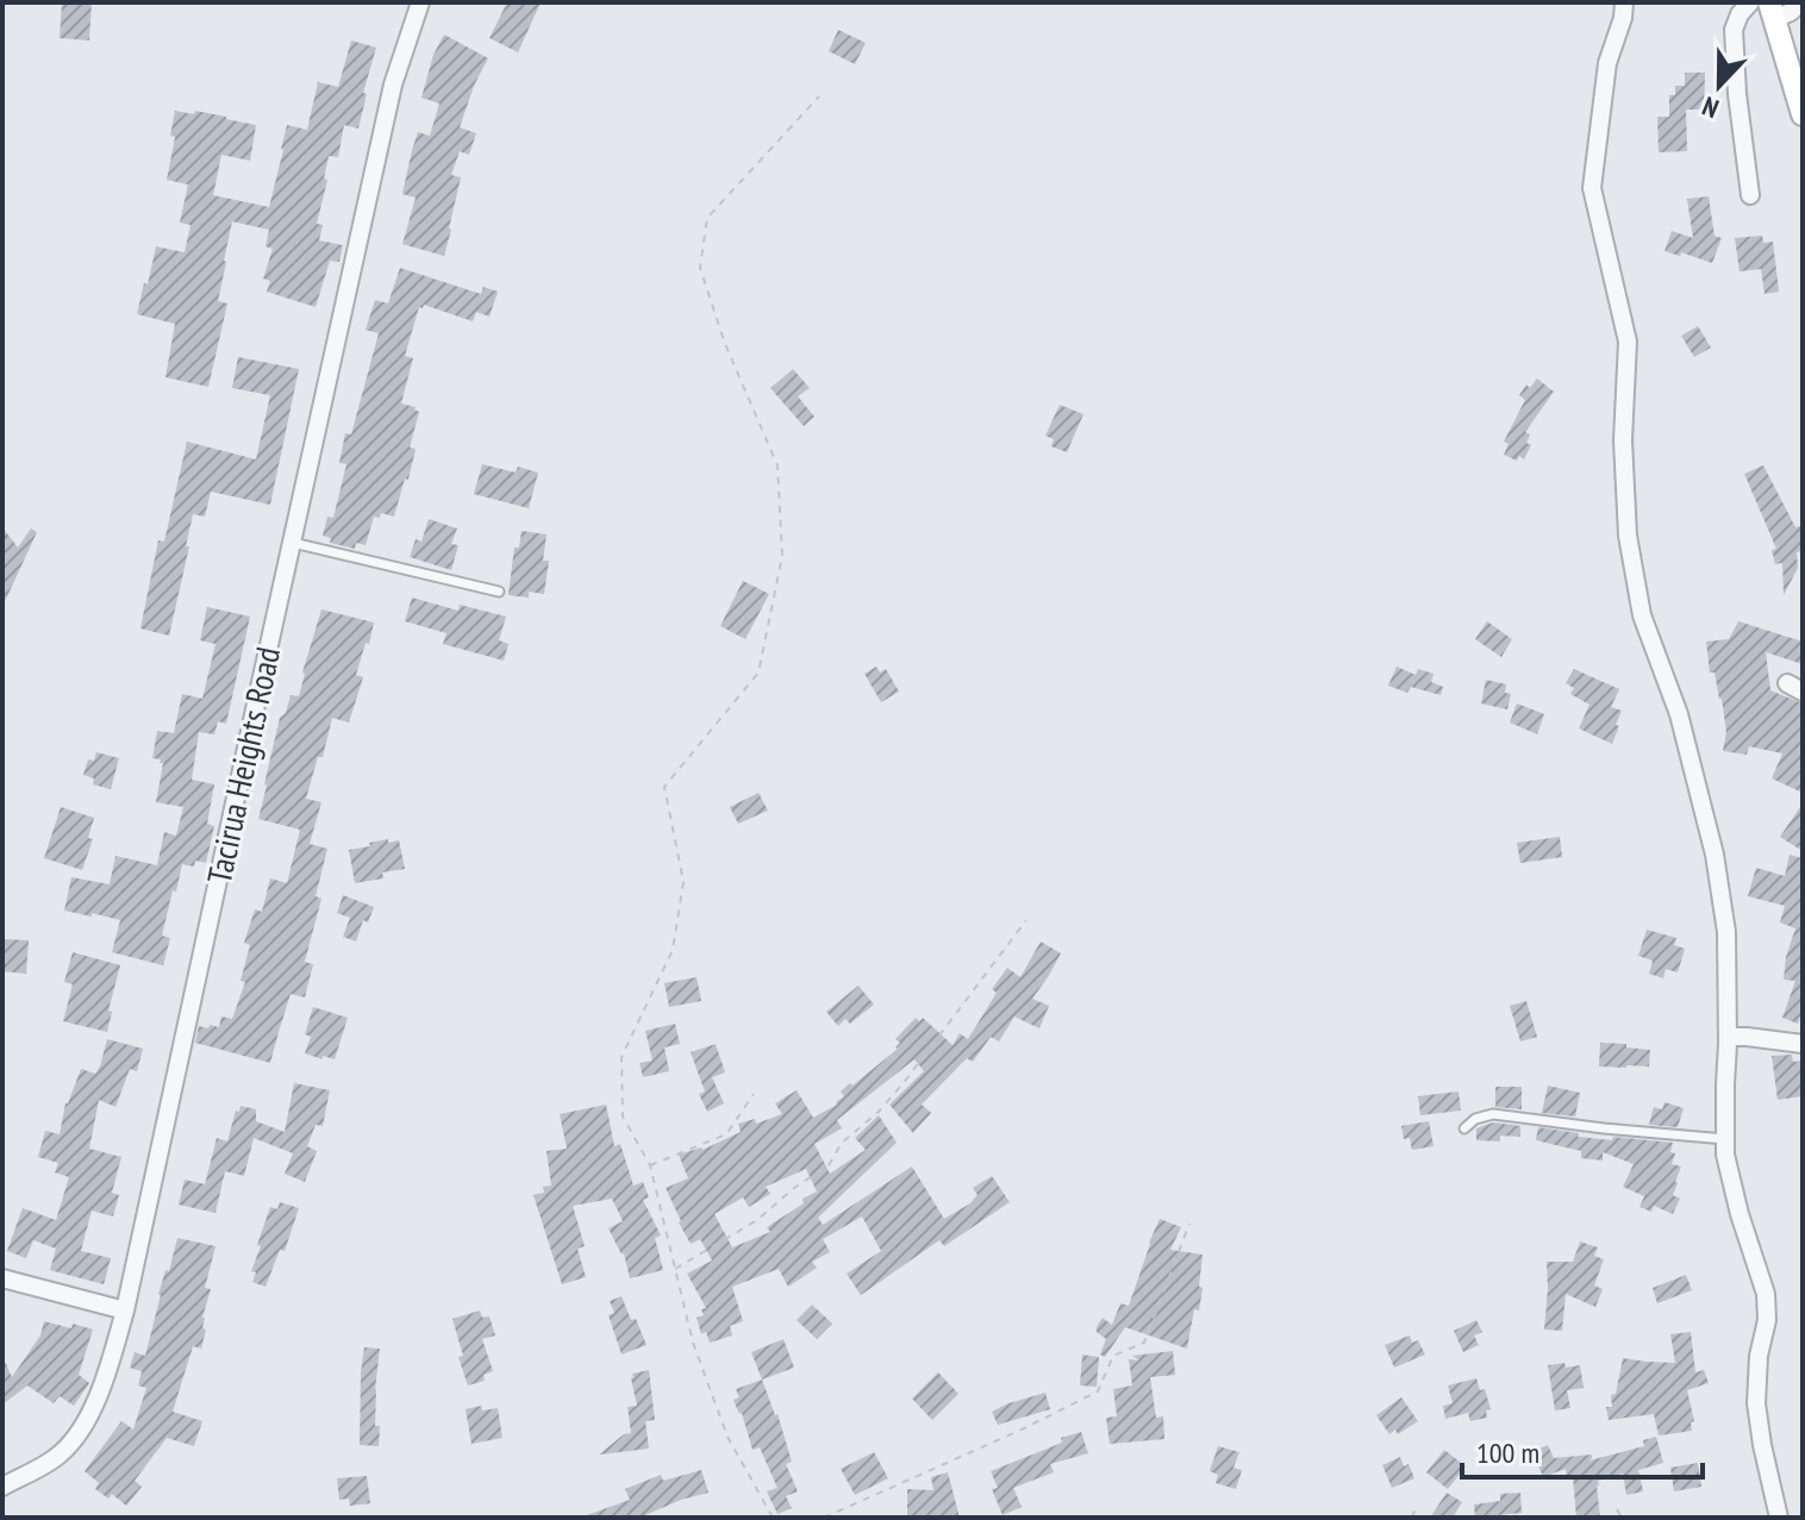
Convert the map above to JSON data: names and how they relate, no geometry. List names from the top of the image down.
{
  "streets": {
    "street": ["Tacirua Heights Road"]
  },
  "scale_bar": "100 m",
  "north": "bottom"
}
